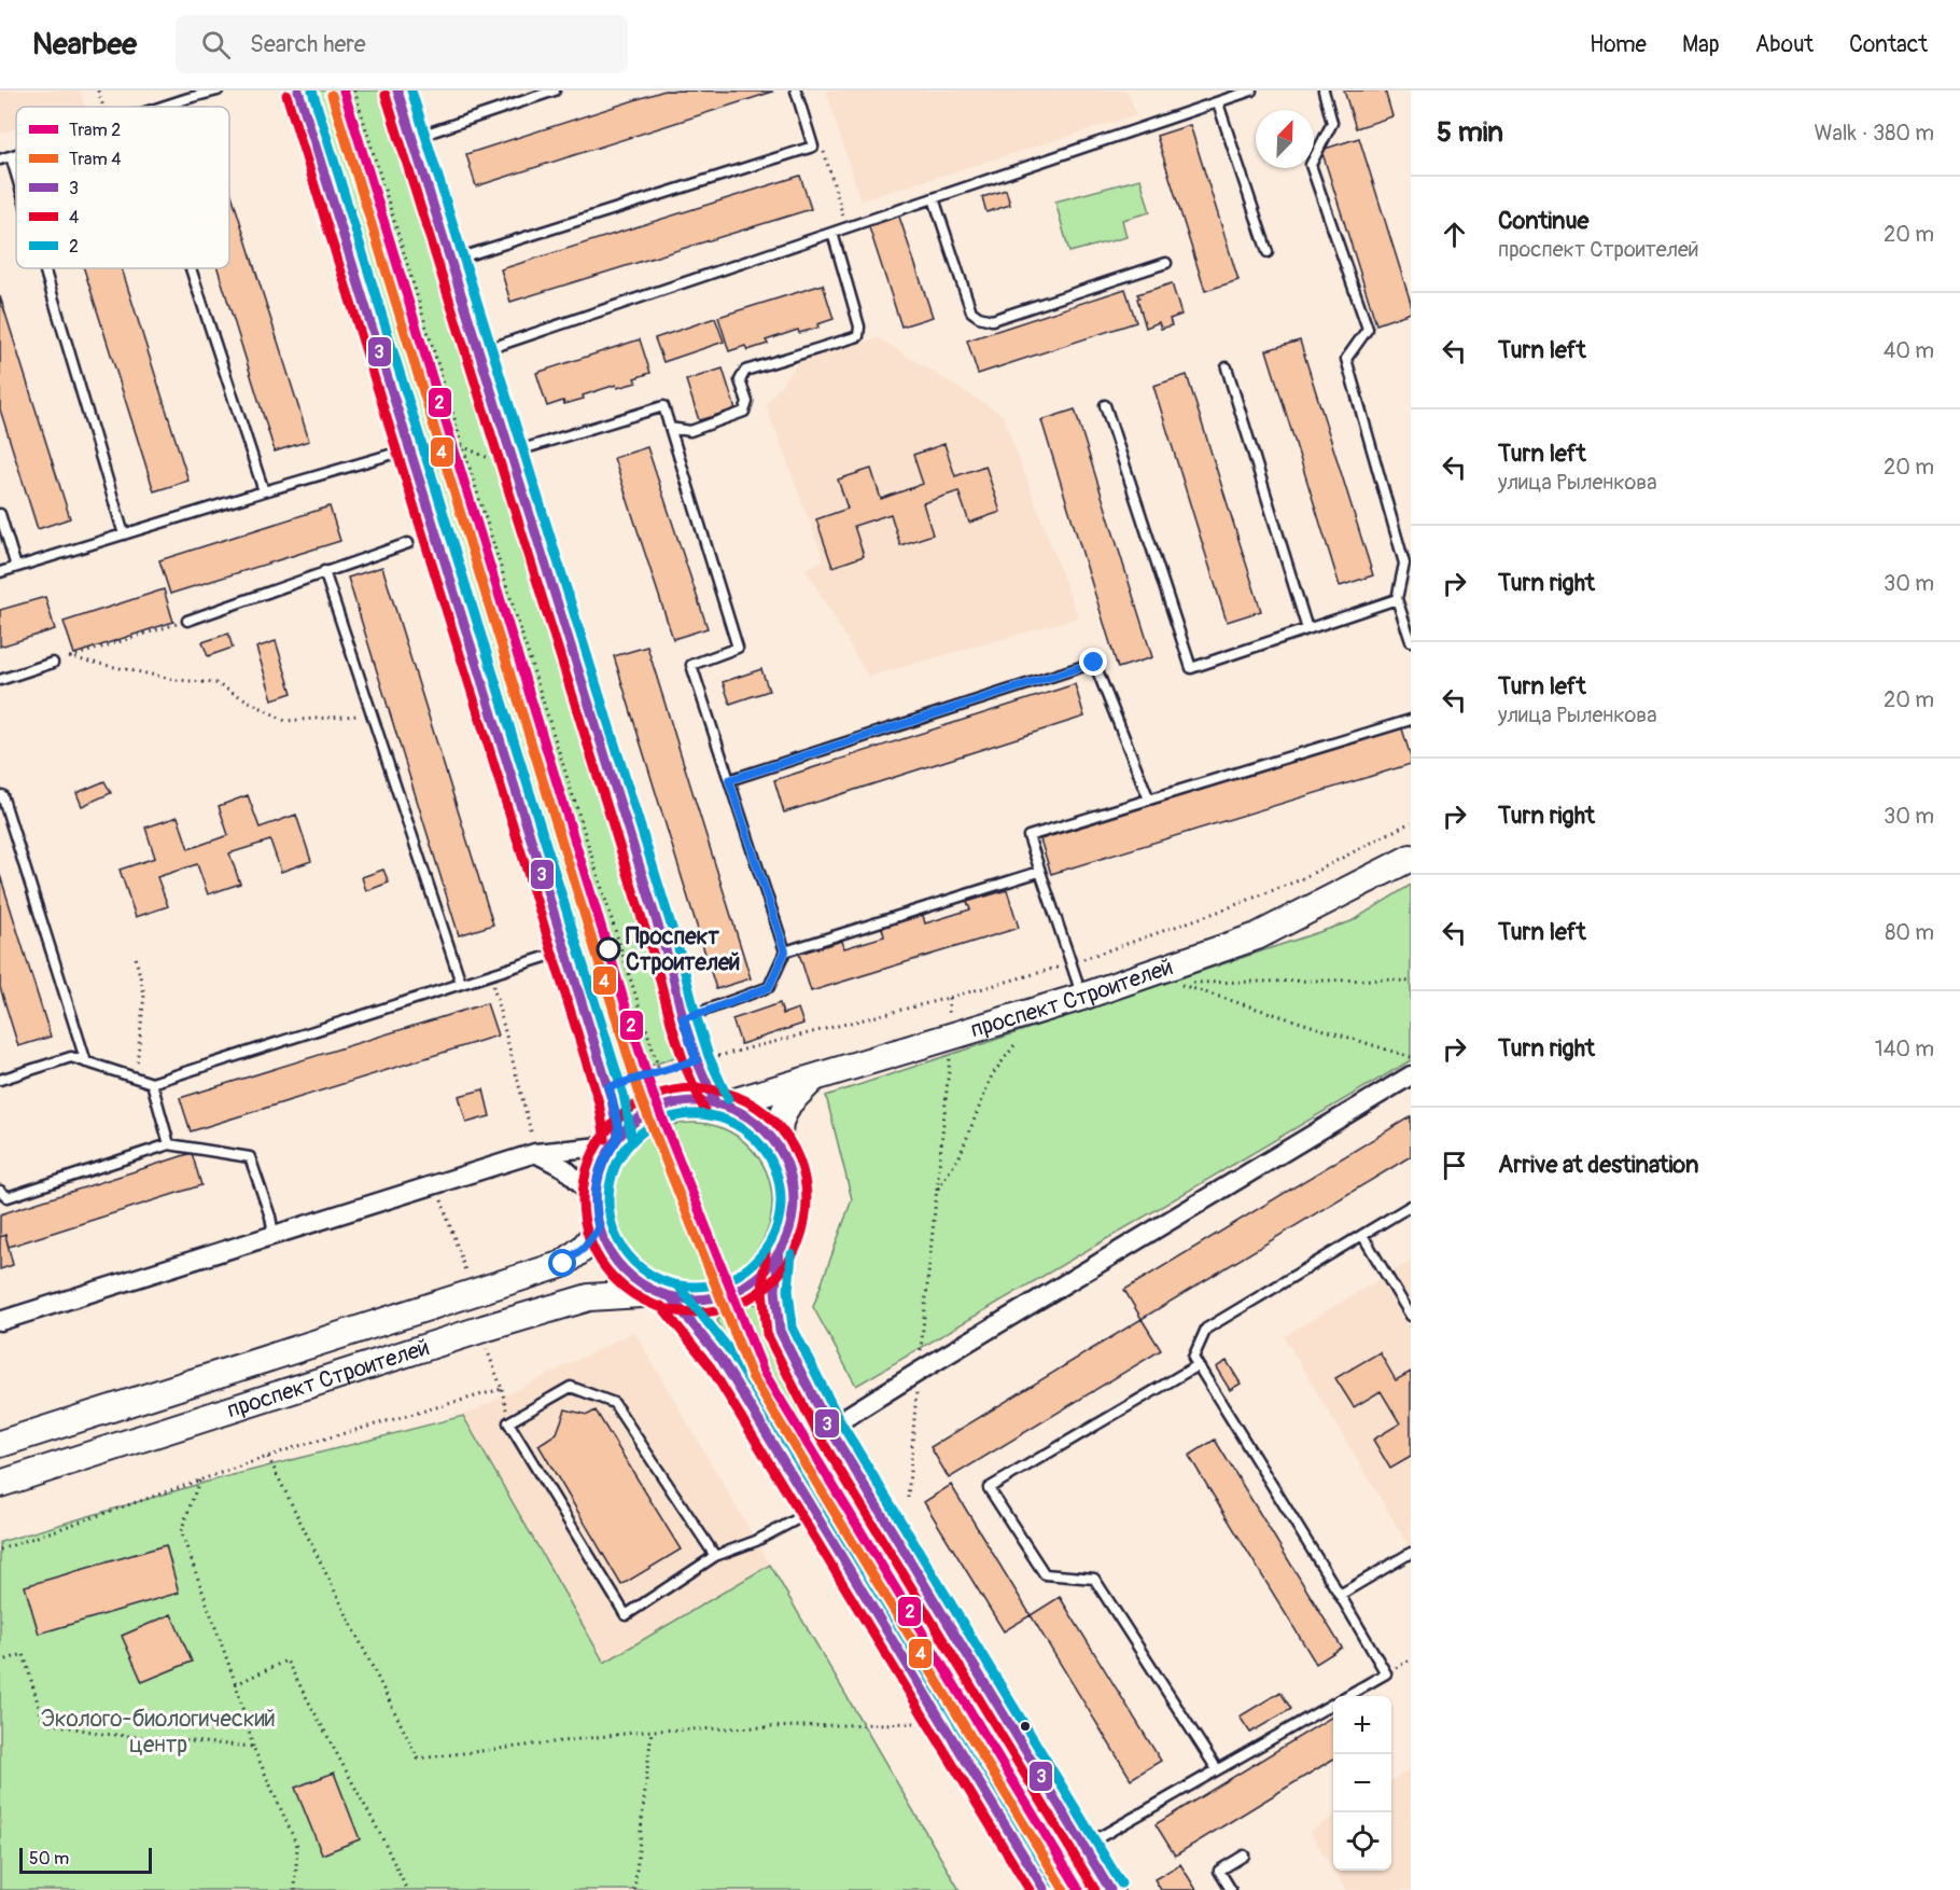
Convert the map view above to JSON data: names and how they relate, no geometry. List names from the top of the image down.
{
  "streets": {
    "main road": ["проспект Строителей"]
  },
  "parks": ["Эколого-биологический центр"],
  "places": ["Проспект Строителей"],
  "lines": [
    "tram line 2",
    "transit line 3",
    "transit line 2",
    "tram line 4",
    "transit line 4"
  ],
  "legend": [
    "Tram 2",
    "Tram 4",
    "3",
    "4",
    "2"
  ],
  "scale_bar": "50 m",
  "north": "top right",
  "page": {
    "header": "Nearbee",
    "search": "Search here",
    "nav": [
      "Home",
      "Map",
      "About",
      "Contact"
    ],
    "heading": ["5 min", "Walk · 380 m"],
    "list": [
      ["Continue", "проспект Строителей", "20 m"],
      ["Turn left", "40 m"],
      ["Turn left", "улица Рыленкова", "20 m"],
      ["Turn right", "30 m"],
      ["Turn left", "улица Рыленкова", "20 m"],
      ["Turn right", "30 m"],
      ["Turn left", "80 m"],
      ["Turn right", "140 m"],
      "Arrive at destination"
    ],
    "map_buttons": ["+", "−"],
    "scale": "50 m"
  }
}
